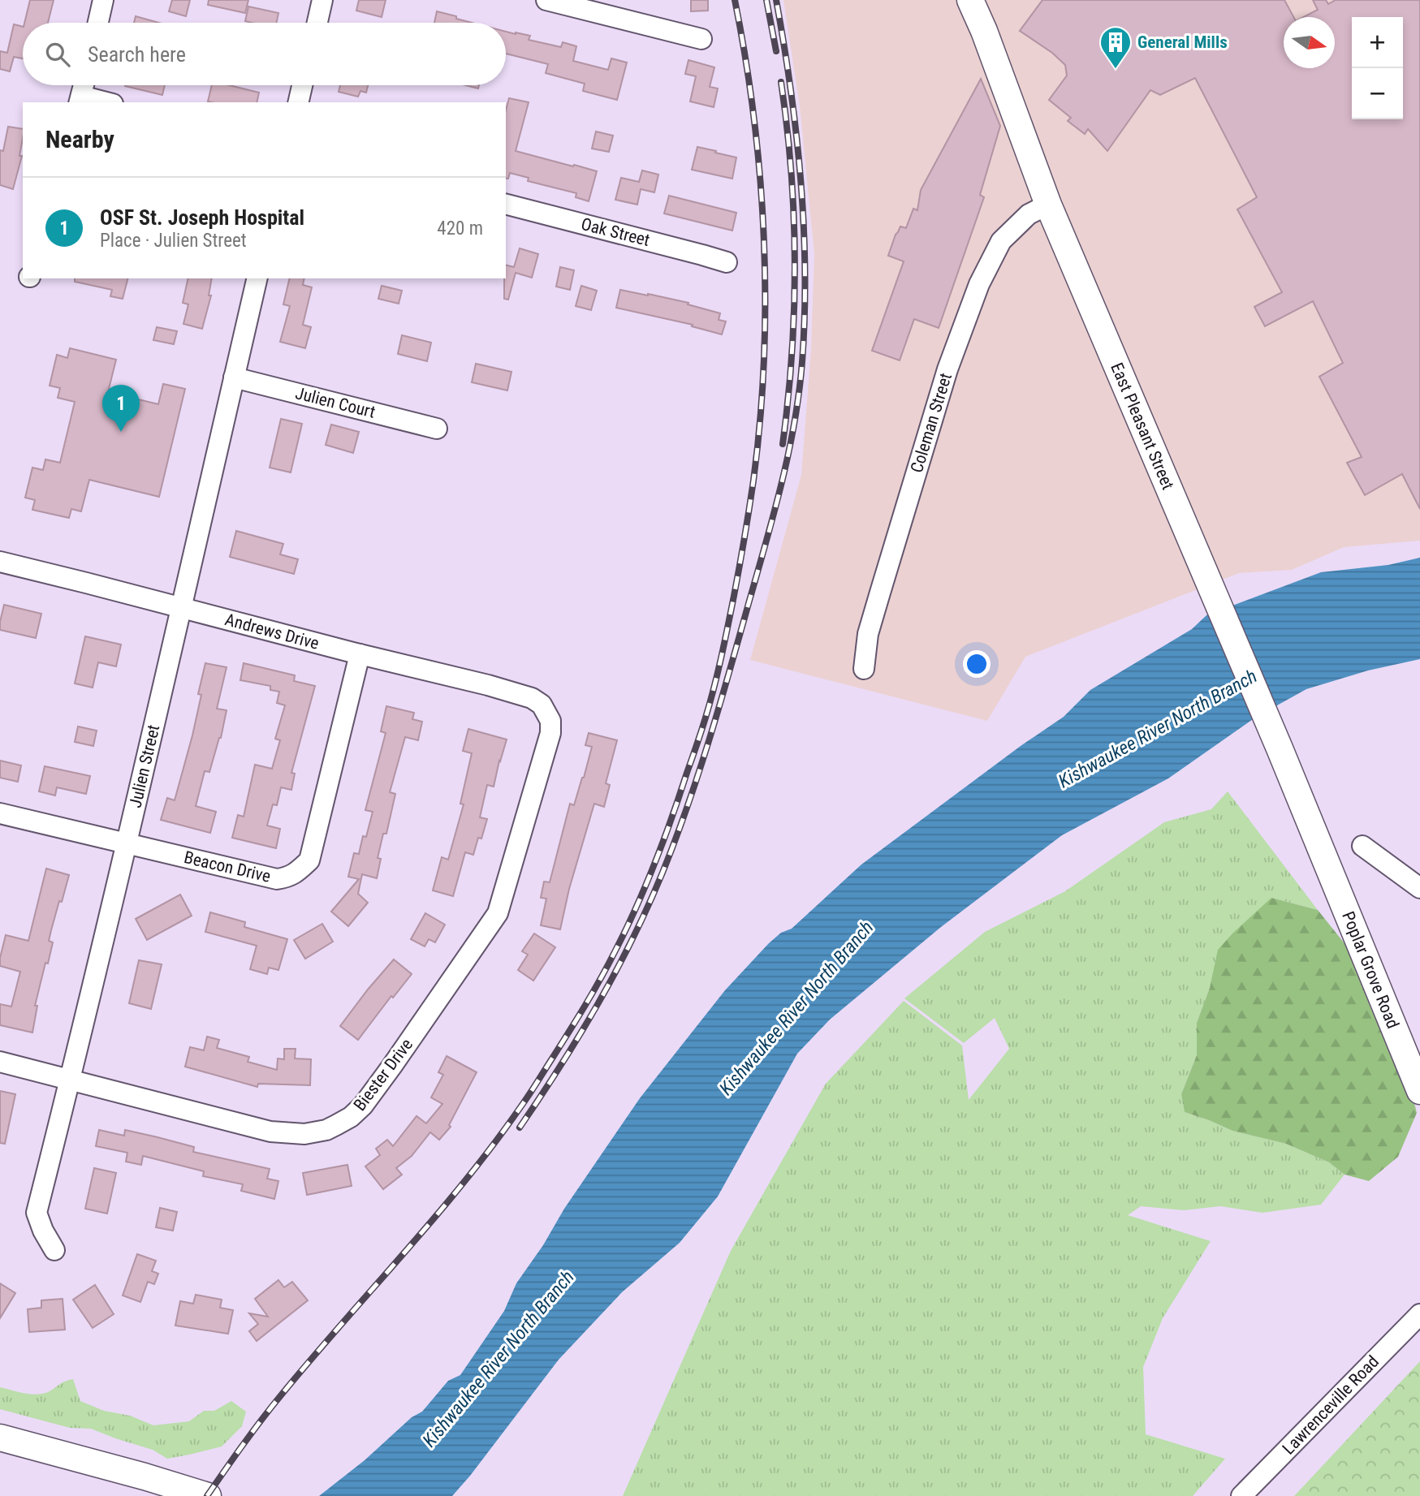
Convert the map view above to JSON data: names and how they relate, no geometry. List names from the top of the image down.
{
  "streets": {
    "main road": ["East Pleasant Street", "Poplar Grove Road"],
    "street": [
      "Oak Street",
      "Julien Court",
      "Coleman Street",
      "Andrews Drive",
      "Julien Street",
      "Beacon Drive",
      "Biester Drive",
      "Lawrenceville Road"
    ]
  },
  "crossings": [
    ["Julien Court", "Julien Street"],
    ["Coleman Street", "East Pleasant Street"],
    ["East Pleasant Street", "Poplar Grove Road"],
    ["Andrews Drive", "Julien Street"],
    ["Andrews Drive", "Beacon Drive"],
    ["Andrews Drive", "Biester Drive"],
    ["Julien Street", "Beacon Drive"],
    ["Julien Street", "Biester Drive"]
  ],
  "water": ["Kishwaukee River North Branch"],
  "places": {
    "building": ["General Mills"]
  },
  "north": "right",
  "page": {
    "map_buttons": ["+", "−"],
    "search": "Search here",
    "heading": "Nearby",
    "list": [
      {
        "mark": "1",
        "name": "OSF St. Joseph Hospital",
        "note": "Place · Julien Street",
        "value": "420 m"
      }
    ],
    "pins": "1"
  }
}
